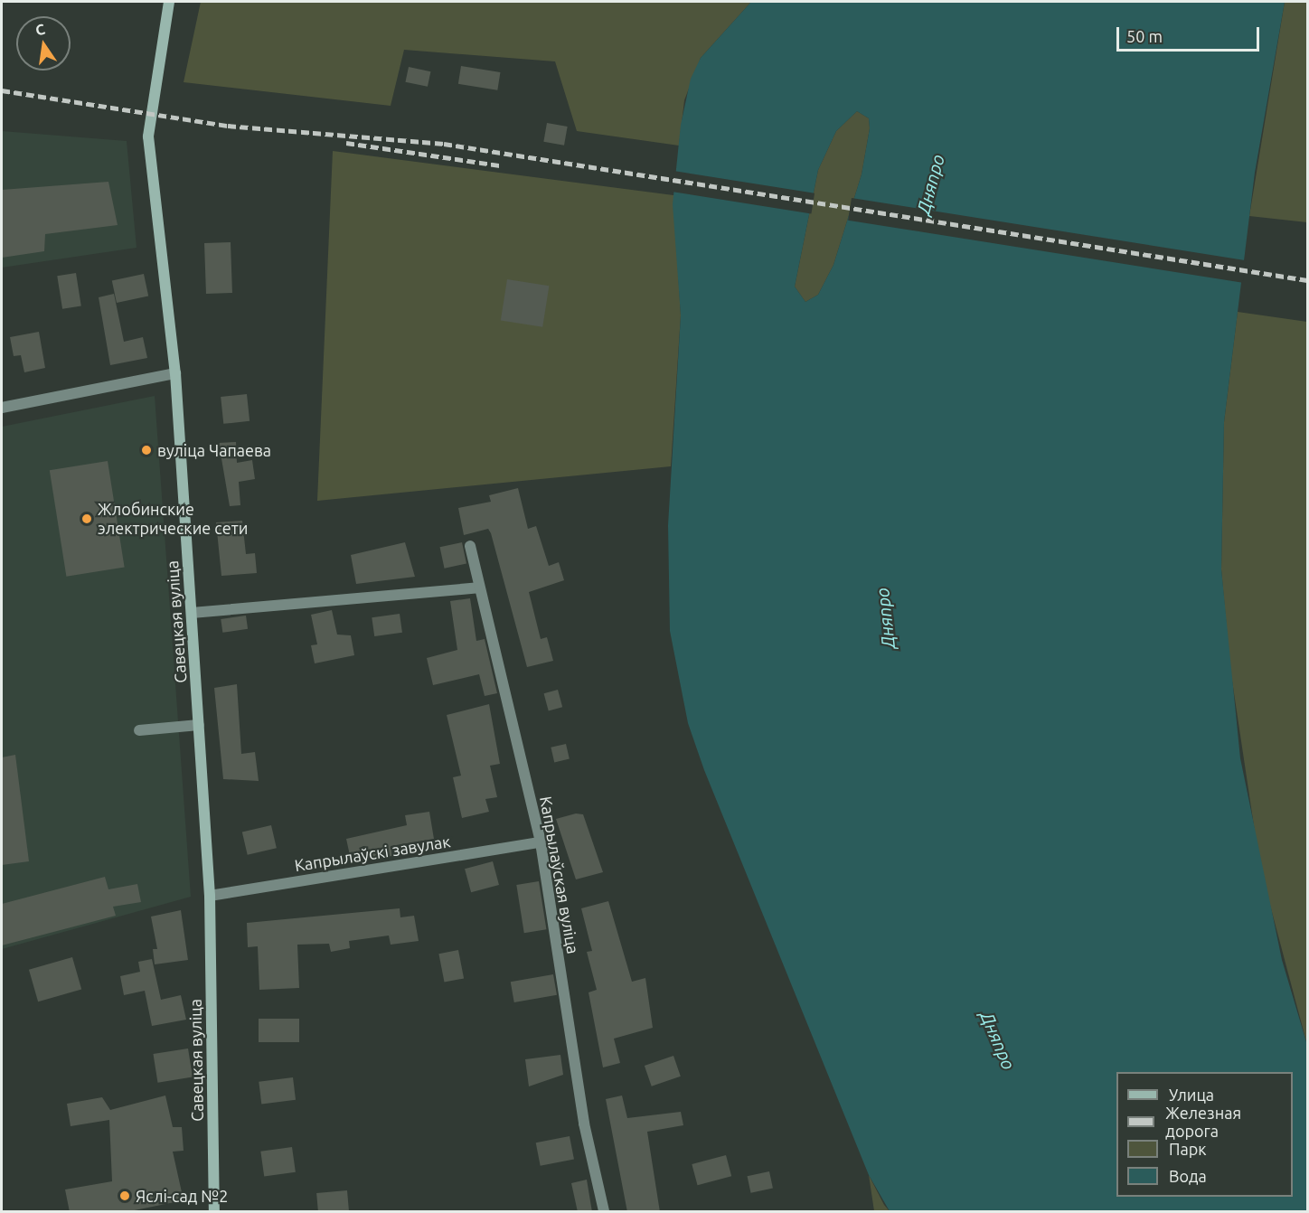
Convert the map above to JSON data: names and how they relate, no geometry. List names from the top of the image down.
{
  "streets": {
    "main road": ["Савецкая вуліца"],
    "street": ["Капрылаўскі завулак", "Капрылаўская вуліца"]
  },
  "crossings": [
    ["Савецкая вуліца", "Капрылаўскі завулак"],
    ["Капрылаўскі завулак", "Капрылаўская вуліца"]
  ],
  "water": ["Дняпро"],
  "places": ["вуліца Чапаева", "Жлобинские электрические сети", "Яслі-сад №2"],
  "legend": [
    "Улица",
    "Железная дорога",
    "Парк",
    "Вода"
  ],
  "scale_bar": "50 m",
  "north": "top"
}
